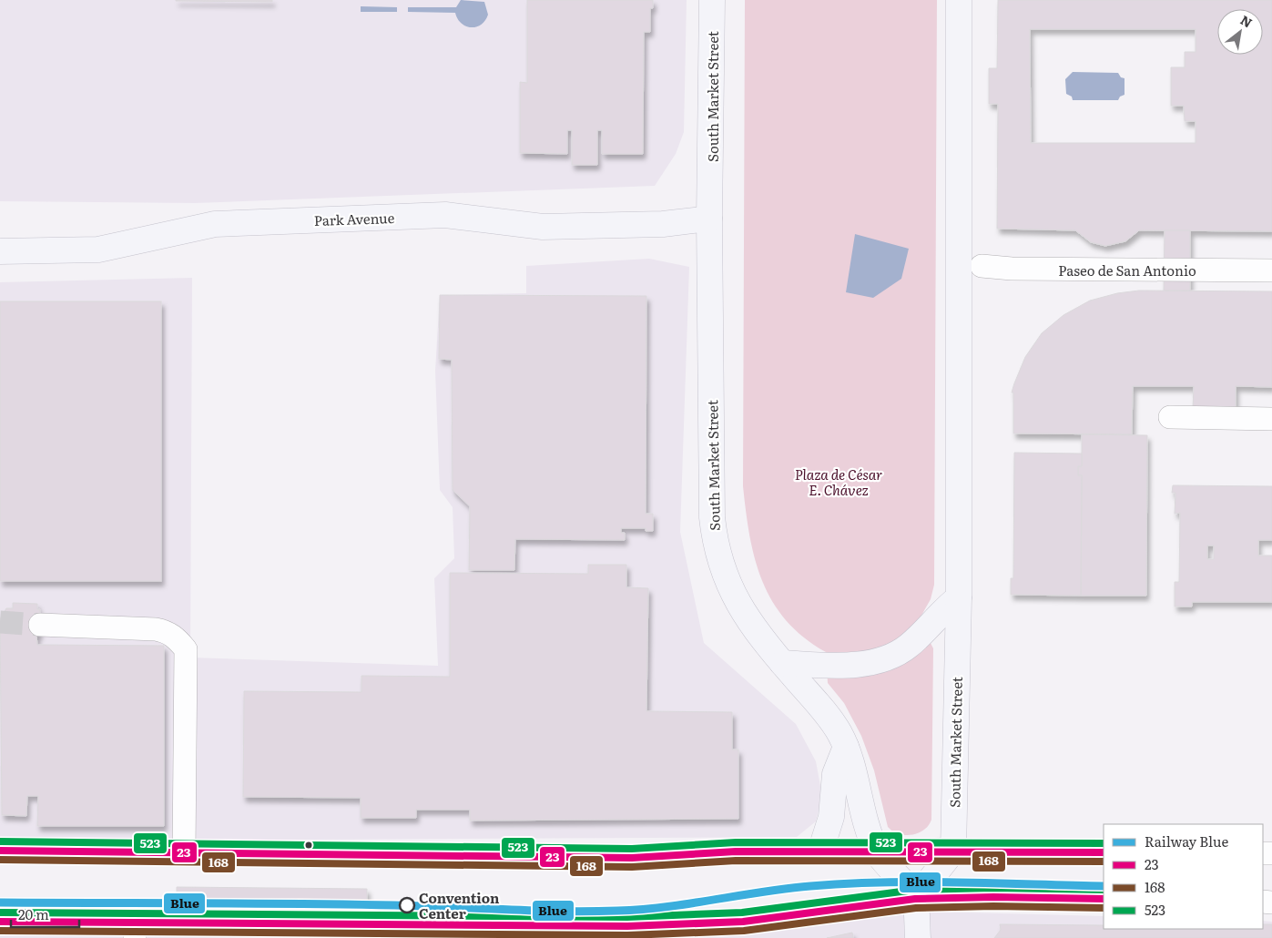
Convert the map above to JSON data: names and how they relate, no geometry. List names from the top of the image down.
{
  "streets": {
    "main road": ["South Market Street", "Park Avenue"],
    "street": ["Paseo de San Antonio"]
  },
  "crossings": [
    ["South Market Street", "Park Avenue"]
  ],
  "parks": ["Plaza de César E. Chávez"],
  "places": ["Convention Center"],
  "lines": [
    "transit line 523",
    "transit line 23",
    "transit line 168",
    "rail line Blue"
  ],
  "legend": [
    "Railway Blue",
    "23",
    "168",
    "523"
  ],
  "scale_bar": "20 m",
  "north": "top right"
}
